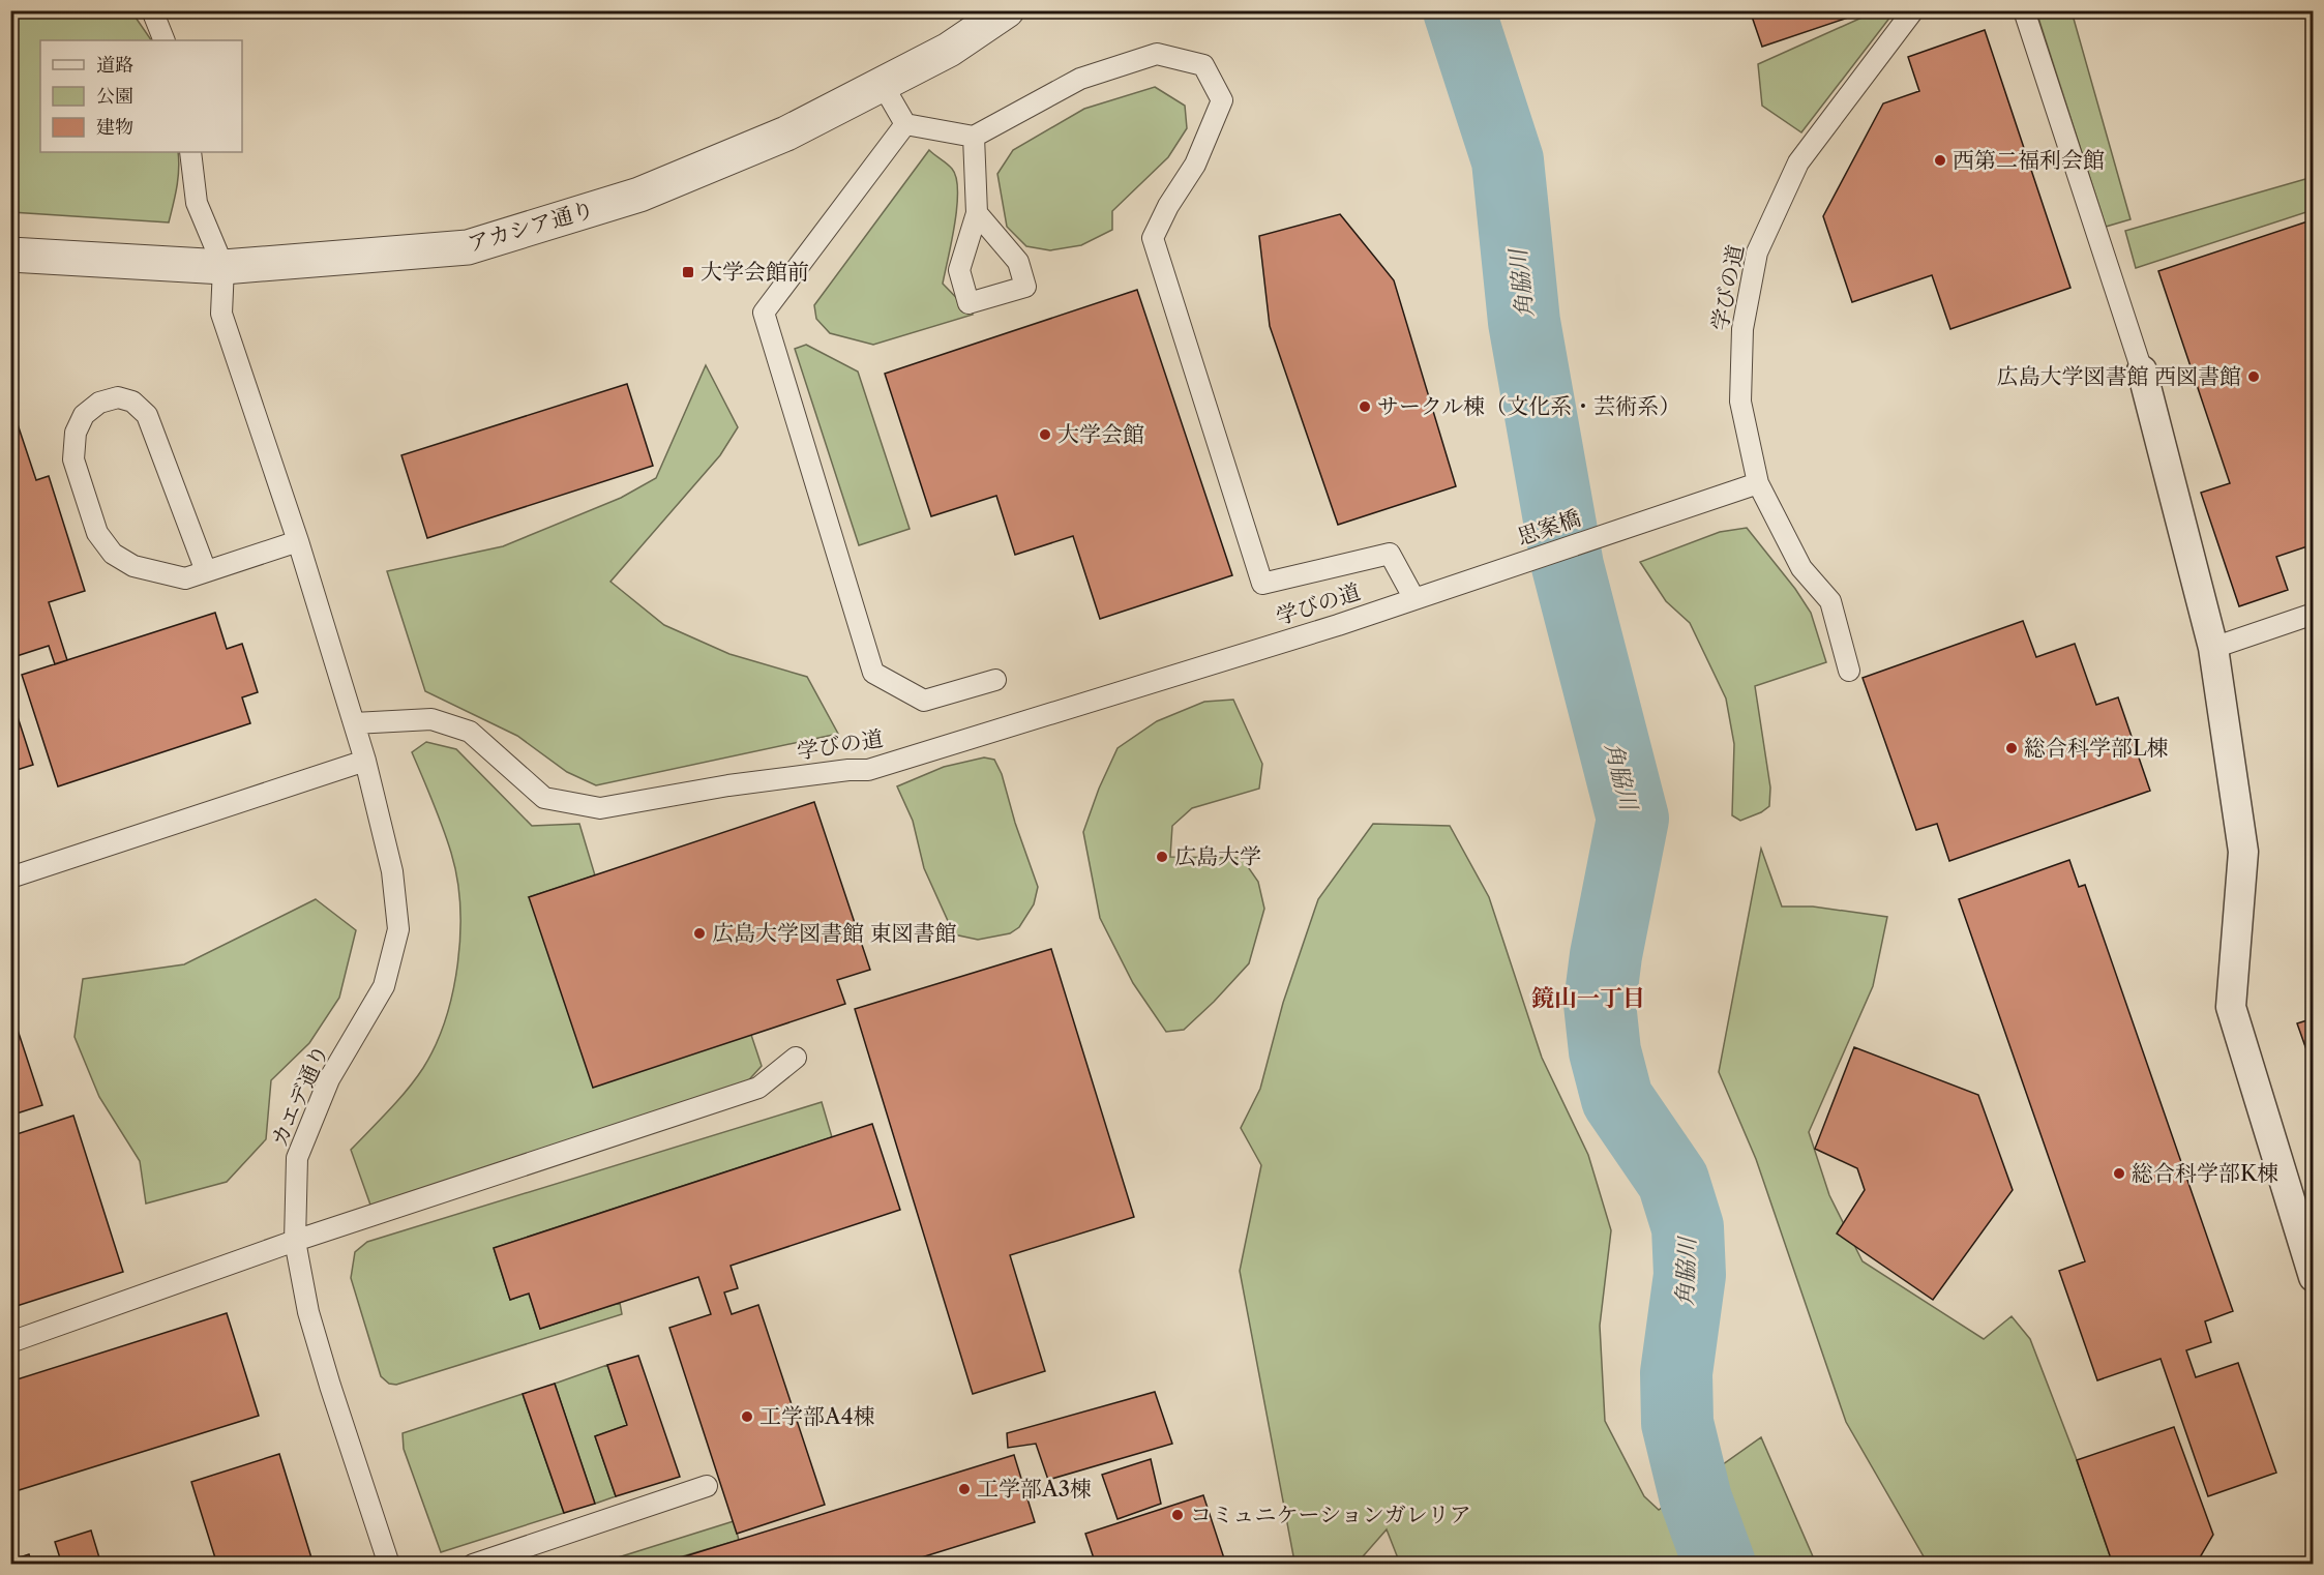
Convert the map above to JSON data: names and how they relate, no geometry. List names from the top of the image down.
{
  "streets": {
    "street": ["アカシア通り"],
    "lane": ["学びの道", "思案橋", "カエデ通り"]
  },
  "crossings": [
    ["アカシア通り", "カエデ通り"],
    ["学びの道", "思案橋"],
    ["学びの道", "カエデ通り"]
  ],
  "districts": ["鏡山一丁目"],
  "water": ["角脇川"],
  "places": {
    "other": [
      "西第二福利会館",
      "広島大学図書館 西図書館",
      "サークル棟（文化系・芸術系）",
      "大学会館",
      "総合科学部L棟",
      "広島大学",
      "広島大学図書館 東図書館",
      "総合科学部K棟",
      "工学部A4棟",
      "工学部A3棟",
      "コミュニケーションガレリア"
    ],
    "transit": ["大学会館前"]
  },
  "legend": ["道路", "公園", "建物"]
}
